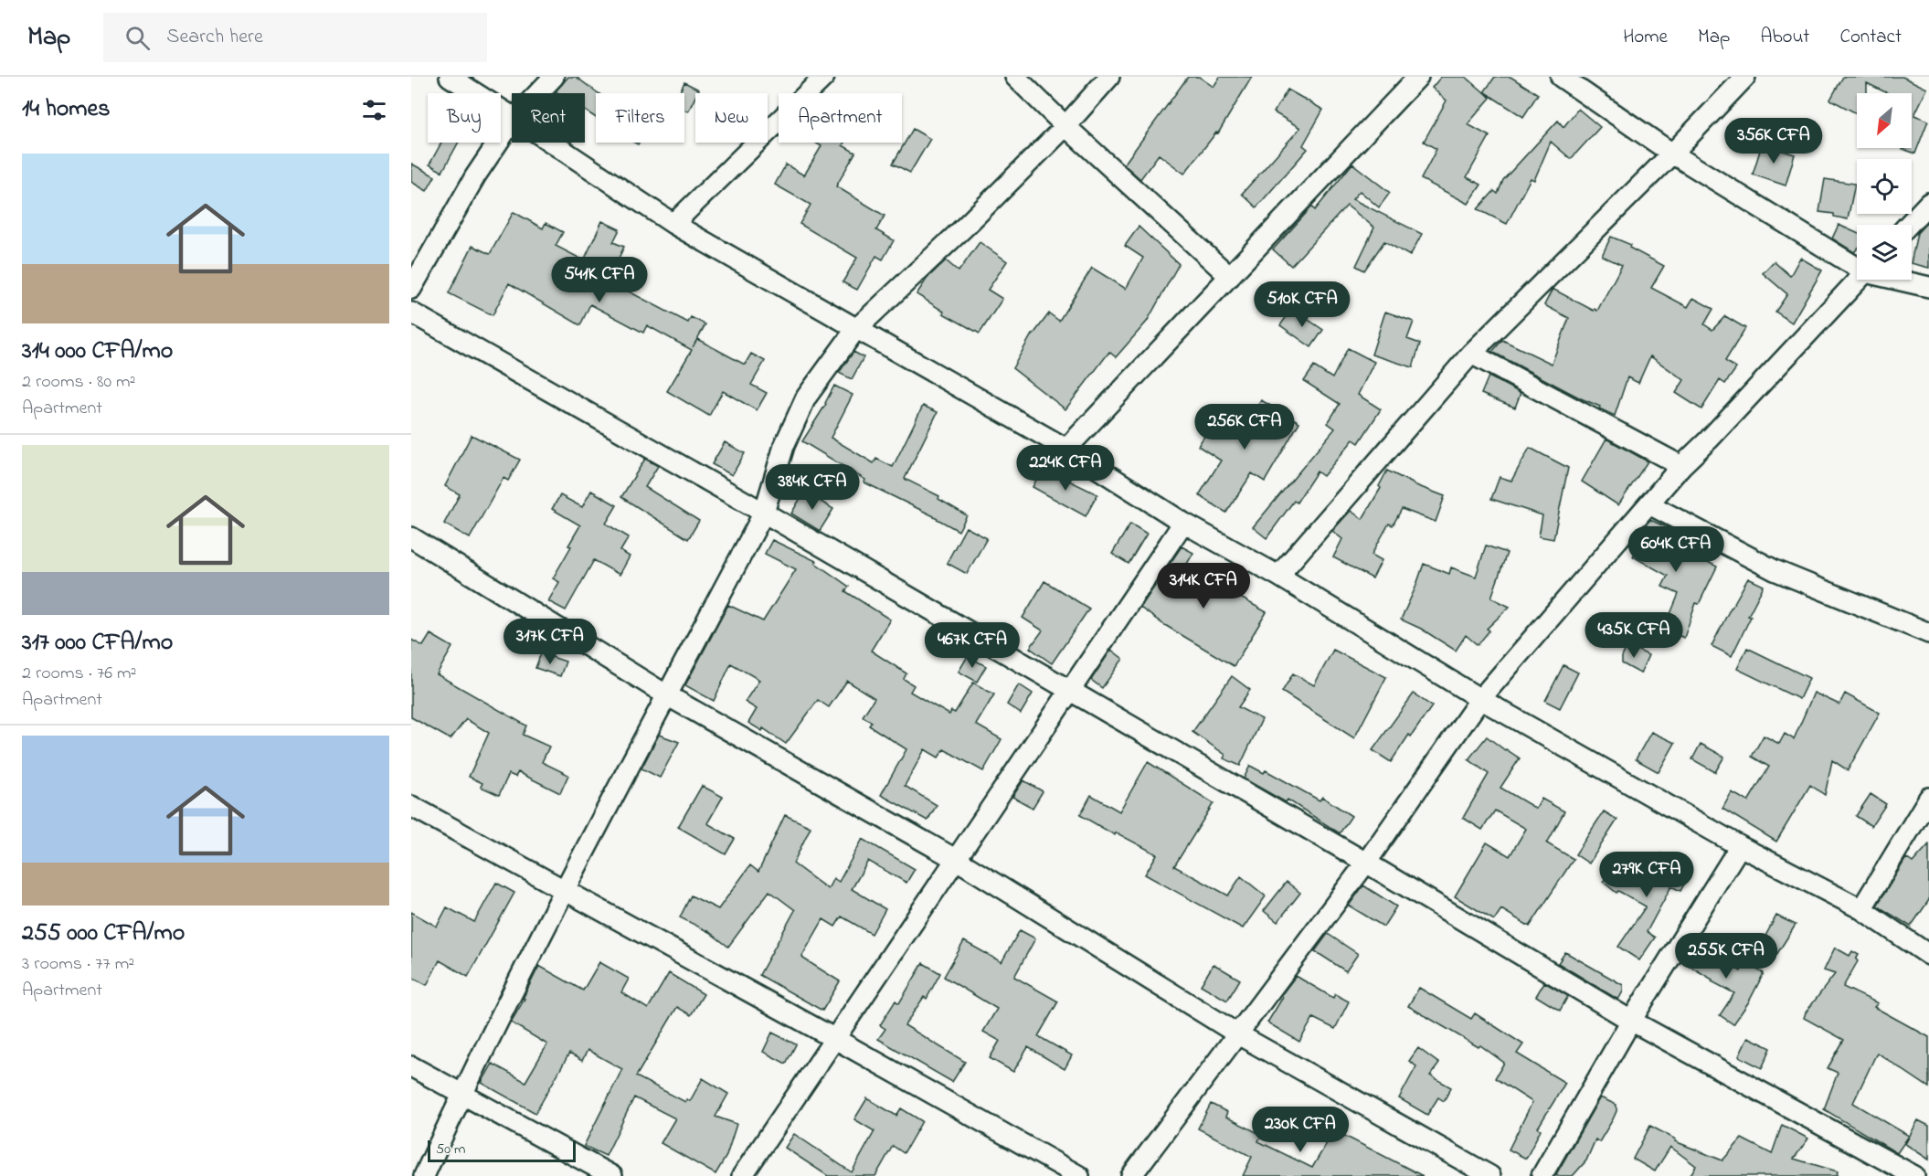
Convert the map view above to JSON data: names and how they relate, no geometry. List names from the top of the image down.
{
  "scale_bar": "50 m",
  "north": "bottom left",
  "page": {
    "header": "Map",
    "search": "Search here",
    "nav": [
      "Home",
      "Map",
      "About",
      "Contact"
    ],
    "heading": "14 homes",
    "chip": [
      "Buy",
      "Rent",
      "Filters",
      "New",
      "Apartment"
    ],
    "price": [
      "356K CFA",
      "541K CFA",
      "510K CFA",
      "256K CFA",
      "224K CFA",
      "384K CFA",
      "604K CFA",
      "314K CFA",
      "435K CFA",
      "317K CFA",
      "467K CFA",
      "279K CFA",
      "255K CFA",
      "230K CFA"
    ],
    "list": [
      {
        "name": "314 000 CFA/mo",
        "note": "2 rooms · 80 m² · Apartment"
      },
      {
        "name": "317 000 CFA/mo",
        "note": "2 rooms · 76 m² · Apartment"
      },
      {
        "name": "255 000 CFA/mo",
        "note": "3 rooms · 77 m² · Apartment"
      }
    ],
    "scale": "50 m"
  }
}
